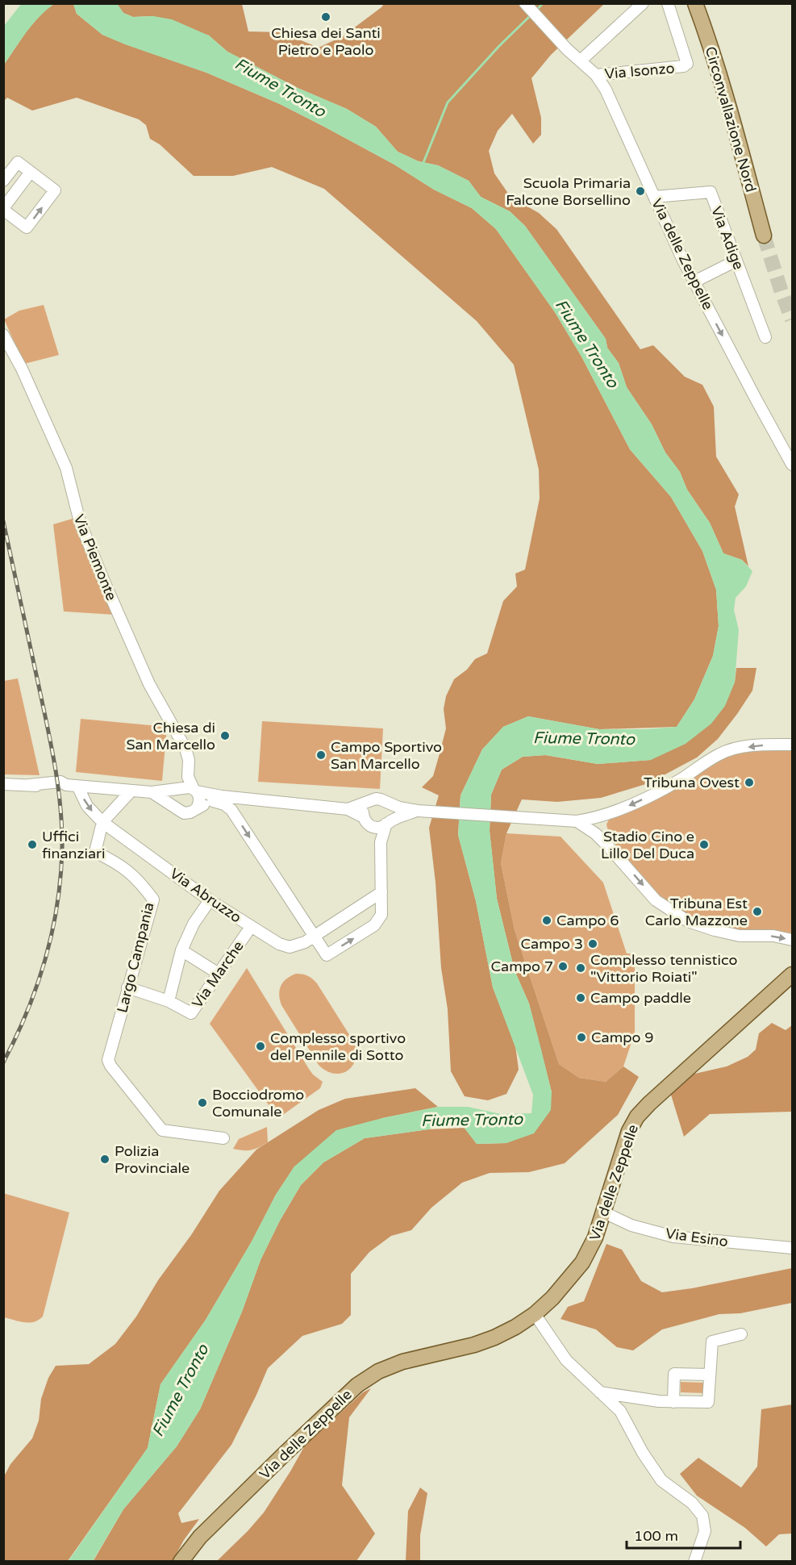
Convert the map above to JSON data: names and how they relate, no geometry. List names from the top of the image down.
{
  "streets": {
    "main road": ["Circonvallazione Nord", "Via delle Zeppelle"],
    "street": [
      "Via Isonzo",
      "Via Adige",
      "Via Piemonte",
      "Via Abruzzo",
      "Largo Campania",
      "Via Marche",
      "Via Esino"
    ]
  },
  "crossings": [
    ["Via Isonzo", "Via delle Zeppelle"],
    ["Via Adige", "Via delle Zeppelle"],
    ["Via delle Zeppelle", "Via Esino"],
    ["Via Abruzzo", "Largo Campania"],
    ["Via Abruzzo", "Via Marche"],
    ["Largo Campania", "Via Marche"]
  ],
  "water": ["Fiume Tronto"],
  "places": [
    "Chiesa dei Santi Pietro e Paolo",
    "Scuola Primaria Falcone Borsellino",
    "Chiesa di San Marcello",
    "Campo Sportivo San Marcello",
    "Tribuna Ovest",
    "Uffici finanziari",
    "Stadio Cino e Lillo Del Duca",
    "Tribuna Est Carlo Mazzone",
    "Campo 6",
    "Campo 3",
    "Campo 7",
    "Complesso tennistico \"Vittorio Roiati\"",
    "Campo paddle",
    "Campo 9",
    "Complesso sportivo del Pennile di Sotto",
    "Bocciodromo Comunale",
    "Polizia Provinciale"
  ],
  "scale_bar": "100 m"
}
